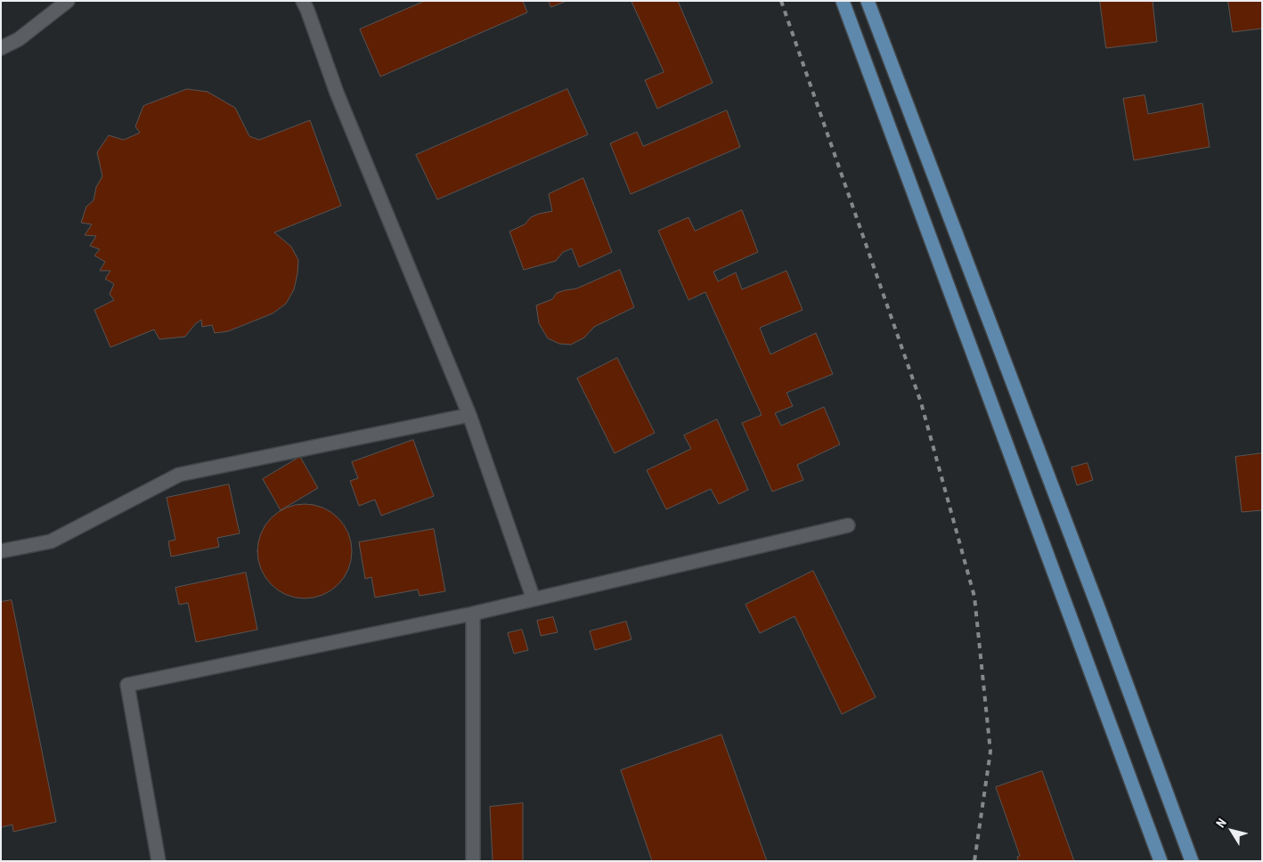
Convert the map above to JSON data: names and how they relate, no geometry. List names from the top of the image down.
{
  "north": "top left"
}
